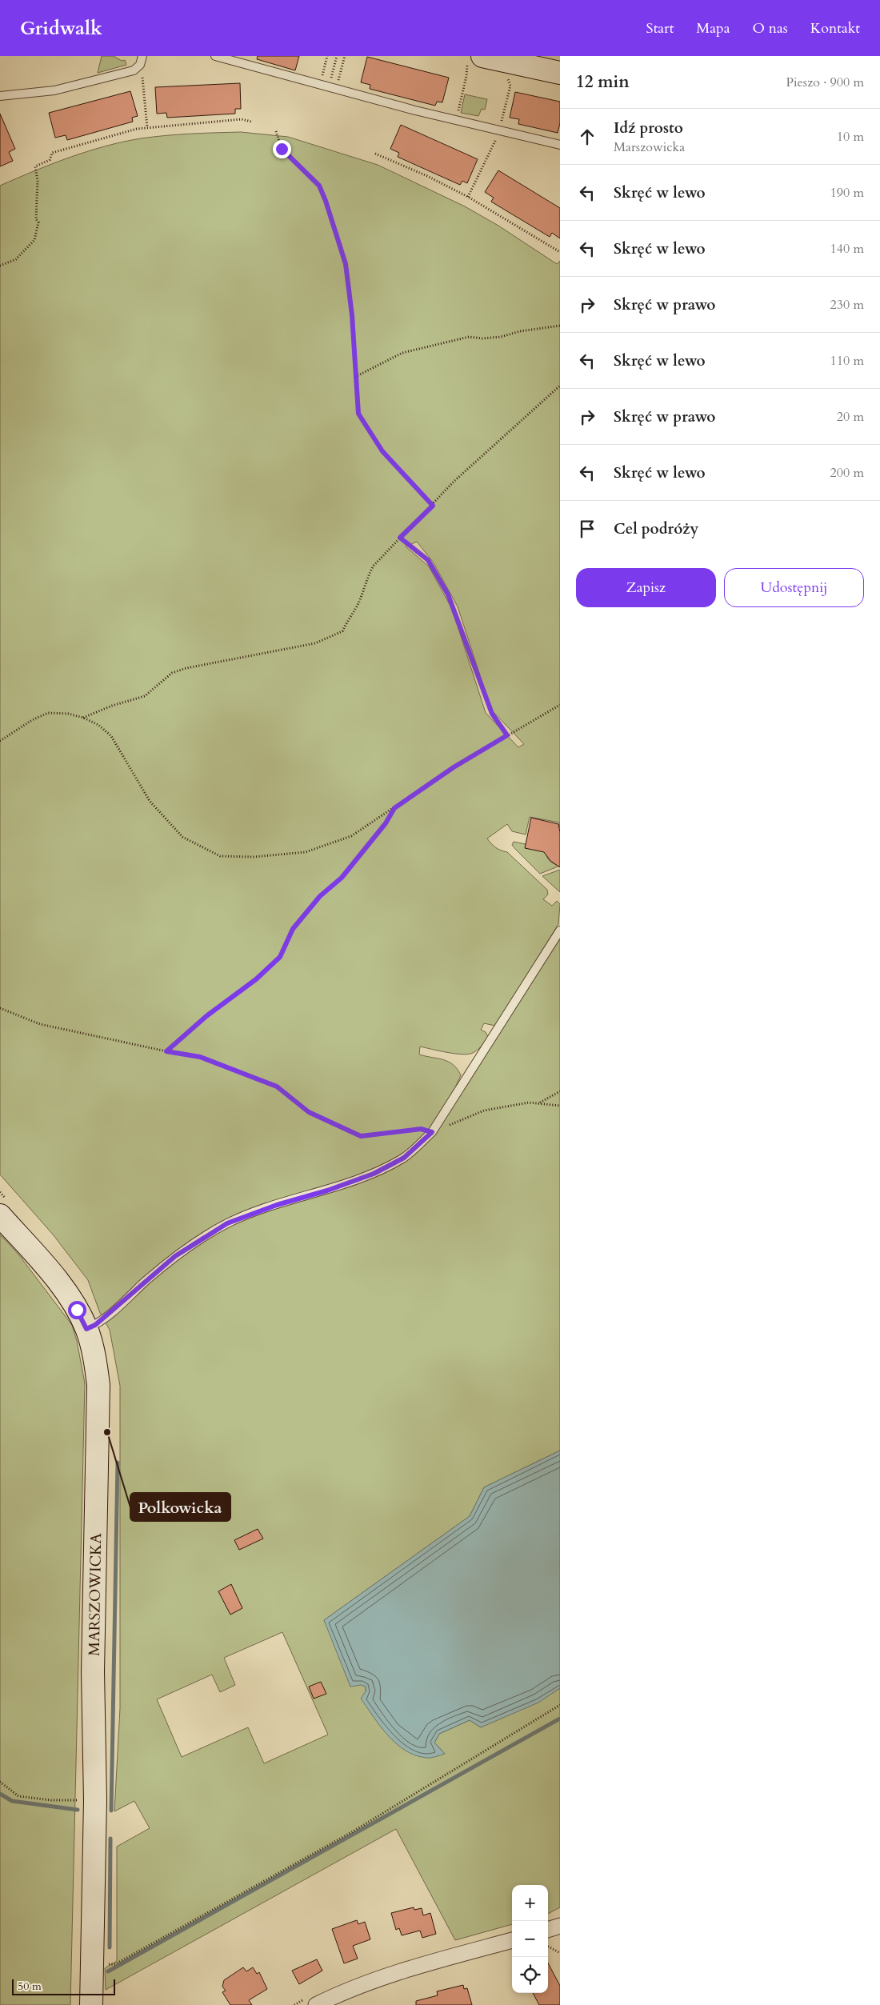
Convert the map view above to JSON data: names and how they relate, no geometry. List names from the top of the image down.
{
  "streets": {
    "street": ["MARSZOWICKA"]
  },
  "places": ["Polkowicka"],
  "scale_bar": "50 m",
  "page": {
    "header": "Gridwalk",
    "nav": [
      "Start",
      "Mapa",
      "O nas",
      "Kontakt"
    ],
    "heading": ["12 min", "Pieszo · 900 m"],
    "list": [
      ["Idź prosto", "Marszowicka", "10 m"],
      ["Skręć w lewo", "190 m"],
      ["Skręć w lewo", "140 m"],
      ["Skręć w prawo", "230 m"],
      ["Skręć w lewo", "110 m"],
      ["Skręć w prawo", "20 m"],
      ["Skręć w lewo", "200 m"],
      "Cel podróży"
    ],
    "buttons": ["Zapisz", "Udostępnij"],
    "map_buttons": ["+", "−"],
    "scale": "50 m"
  }
}
